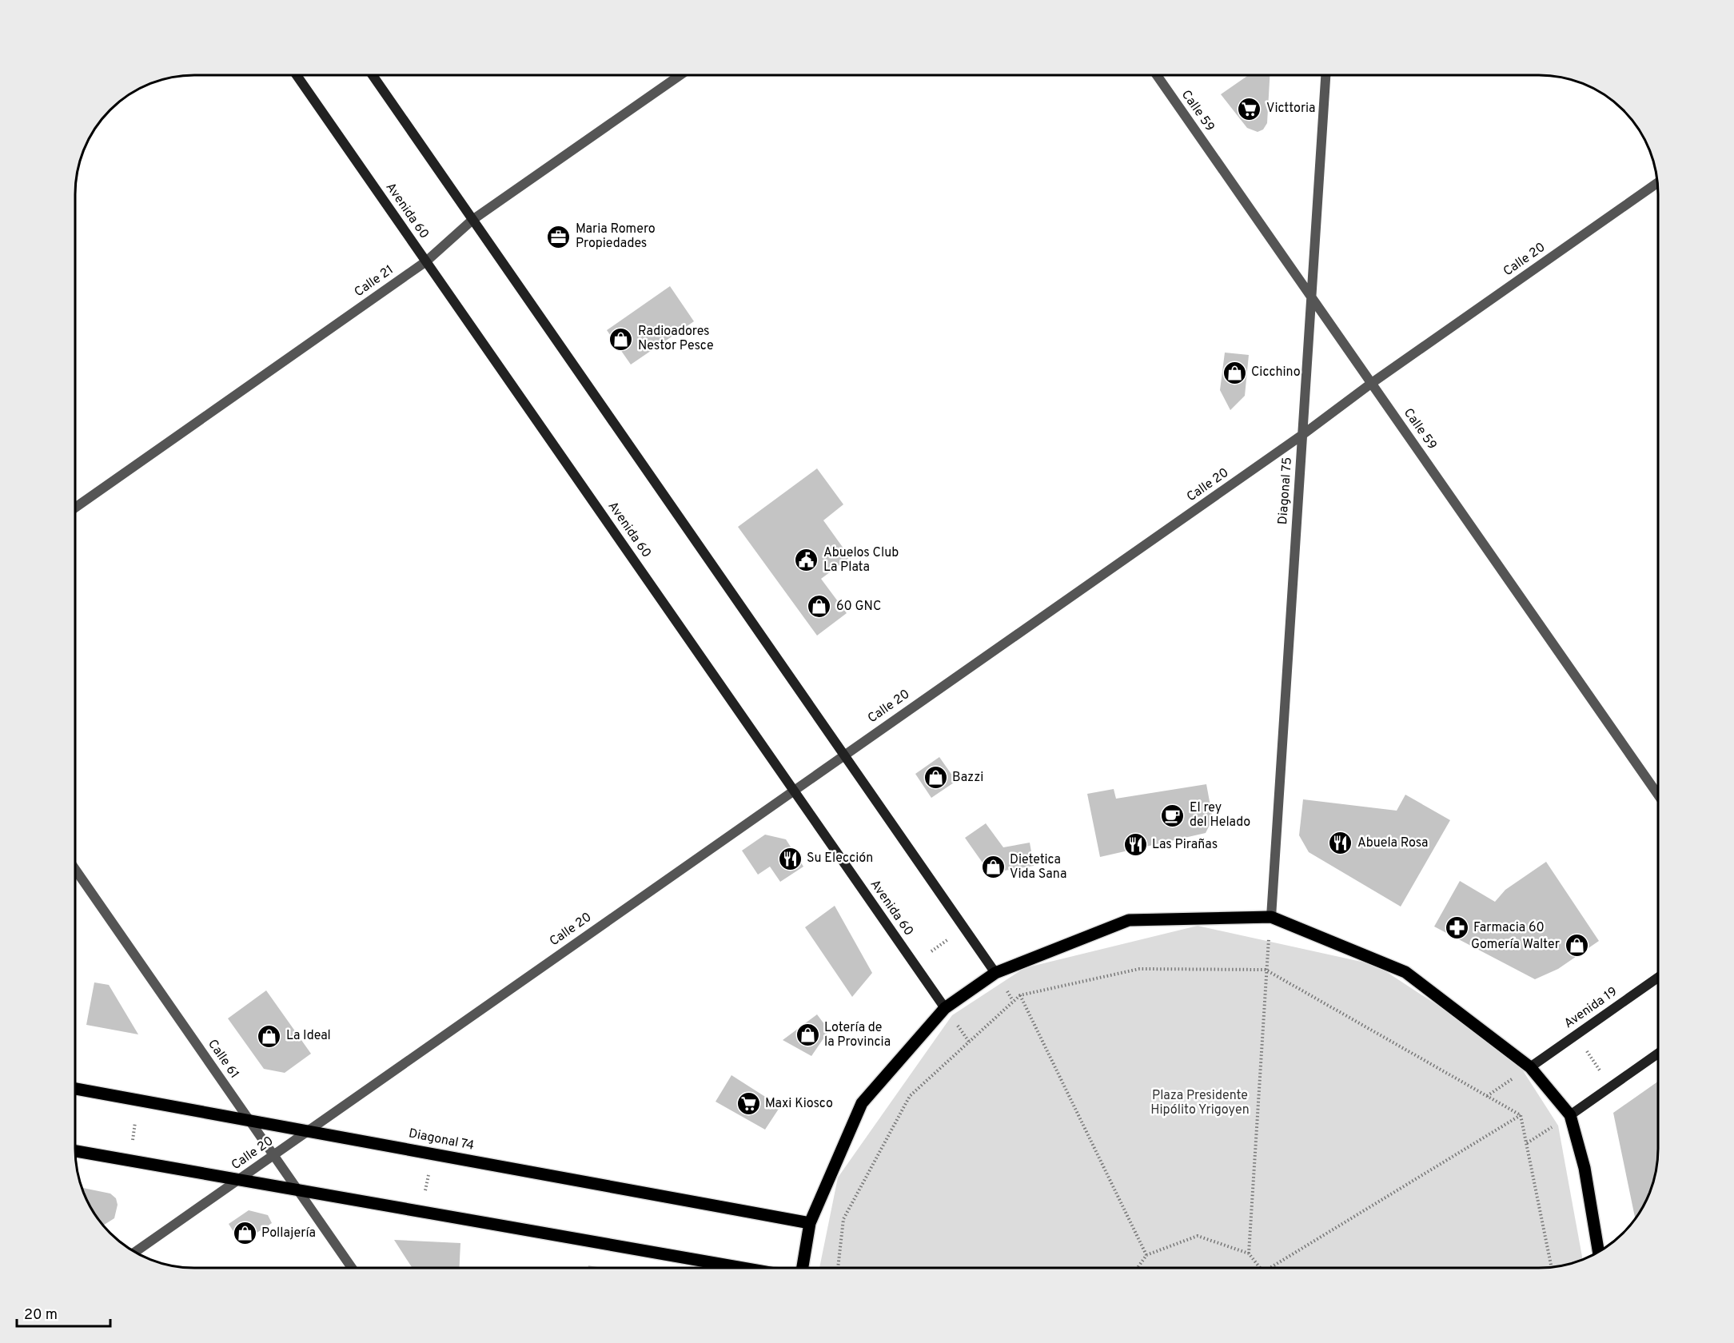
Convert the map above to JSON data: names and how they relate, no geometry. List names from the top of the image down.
{
  "streets": {
    "main road": ["Avenida 60", "Avenida 19", "Diagonal 74"],
    "street": [
      "Calle 59",
      "Calle 20",
      "Calle 21",
      "Diagonal 75",
      "Calle 61"
    ]
  },
  "crossings": [
    ["Calle 59", "Calle 20"],
    ["Calle 59", "Diagonal 75"],
    ["Avenida 60", "Calle 20"],
    ["Avenida 60", "Calle 21"],
    ["Calle 20", "Diagonal 75"],
    ["Calle 20", "Calle 61"],
    ["Calle 20", "Diagonal 74"],
    ["Calle 61", "Diagonal 74"]
  ],
  "parks": ["Plaza Presidente Hipólito Yrigoyen"],
  "places": {
    "supermarket": ["Victtoria", "Maxi Kiosco"],
    "office": ["Maria Romero Propiedades"],
    "shop": [
      "Radioadores Nestor Pesce",
      "Cicchino",
      "60 GNC",
      "Bazzi",
      "Dietetica Vida Sana",
      "Gomería Walter",
      "Lotería de la Provincia",
      "La Ideal",
      "Pollajería"
    ],
    "public building": ["Abuelos Club La Plata"],
    "cafe": ["El rey del Helado"],
    "restaurant": ["Abuela Rosa", "Las Pirañas", "Su Elección"],
    "pharmacy": ["Farmacia 60"]
  },
  "scale_bar": "20 m"
}
